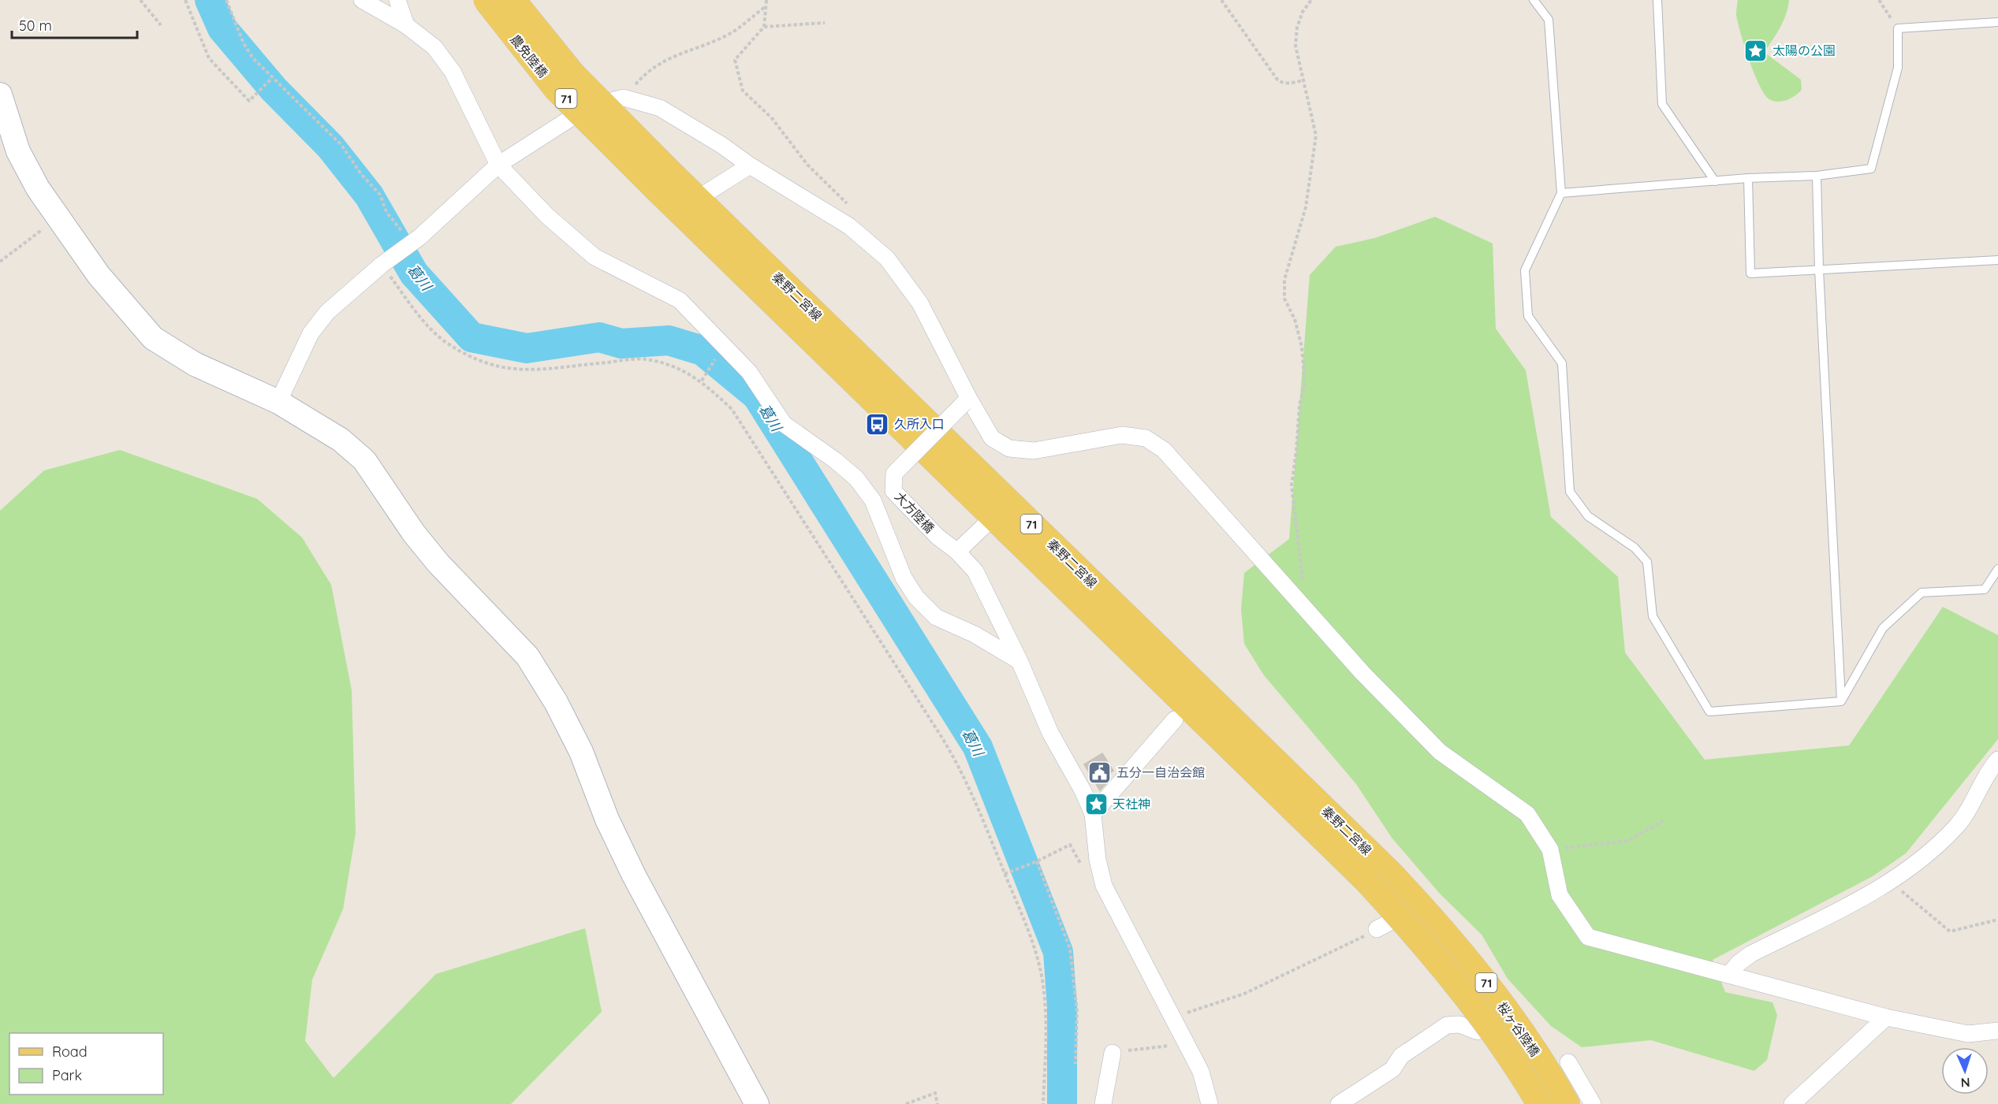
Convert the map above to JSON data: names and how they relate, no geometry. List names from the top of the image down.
{
  "streets": {
    "main road": [
      "農免陸橋",
      "71",
      "秦野二宮線",
      "桜ヶ谷陸橋"
    ],
    "street": ["大方陸橋"]
  },
  "crossings": [
    ["農免陸橋", "秦野二宮線"],
    ["秦野二宮線", "桜ヶ谷陸橋"]
  ],
  "water": ["葛川"],
  "places": {
    "place": ["太陽の公園", "天社神"],
    "bus stop": ["久所入口"],
    "public building": ["五分一自治会館"]
  },
  "legend": ["Road", "Park"],
  "scale_bar": "50 m",
  "north": "bottom"
}
